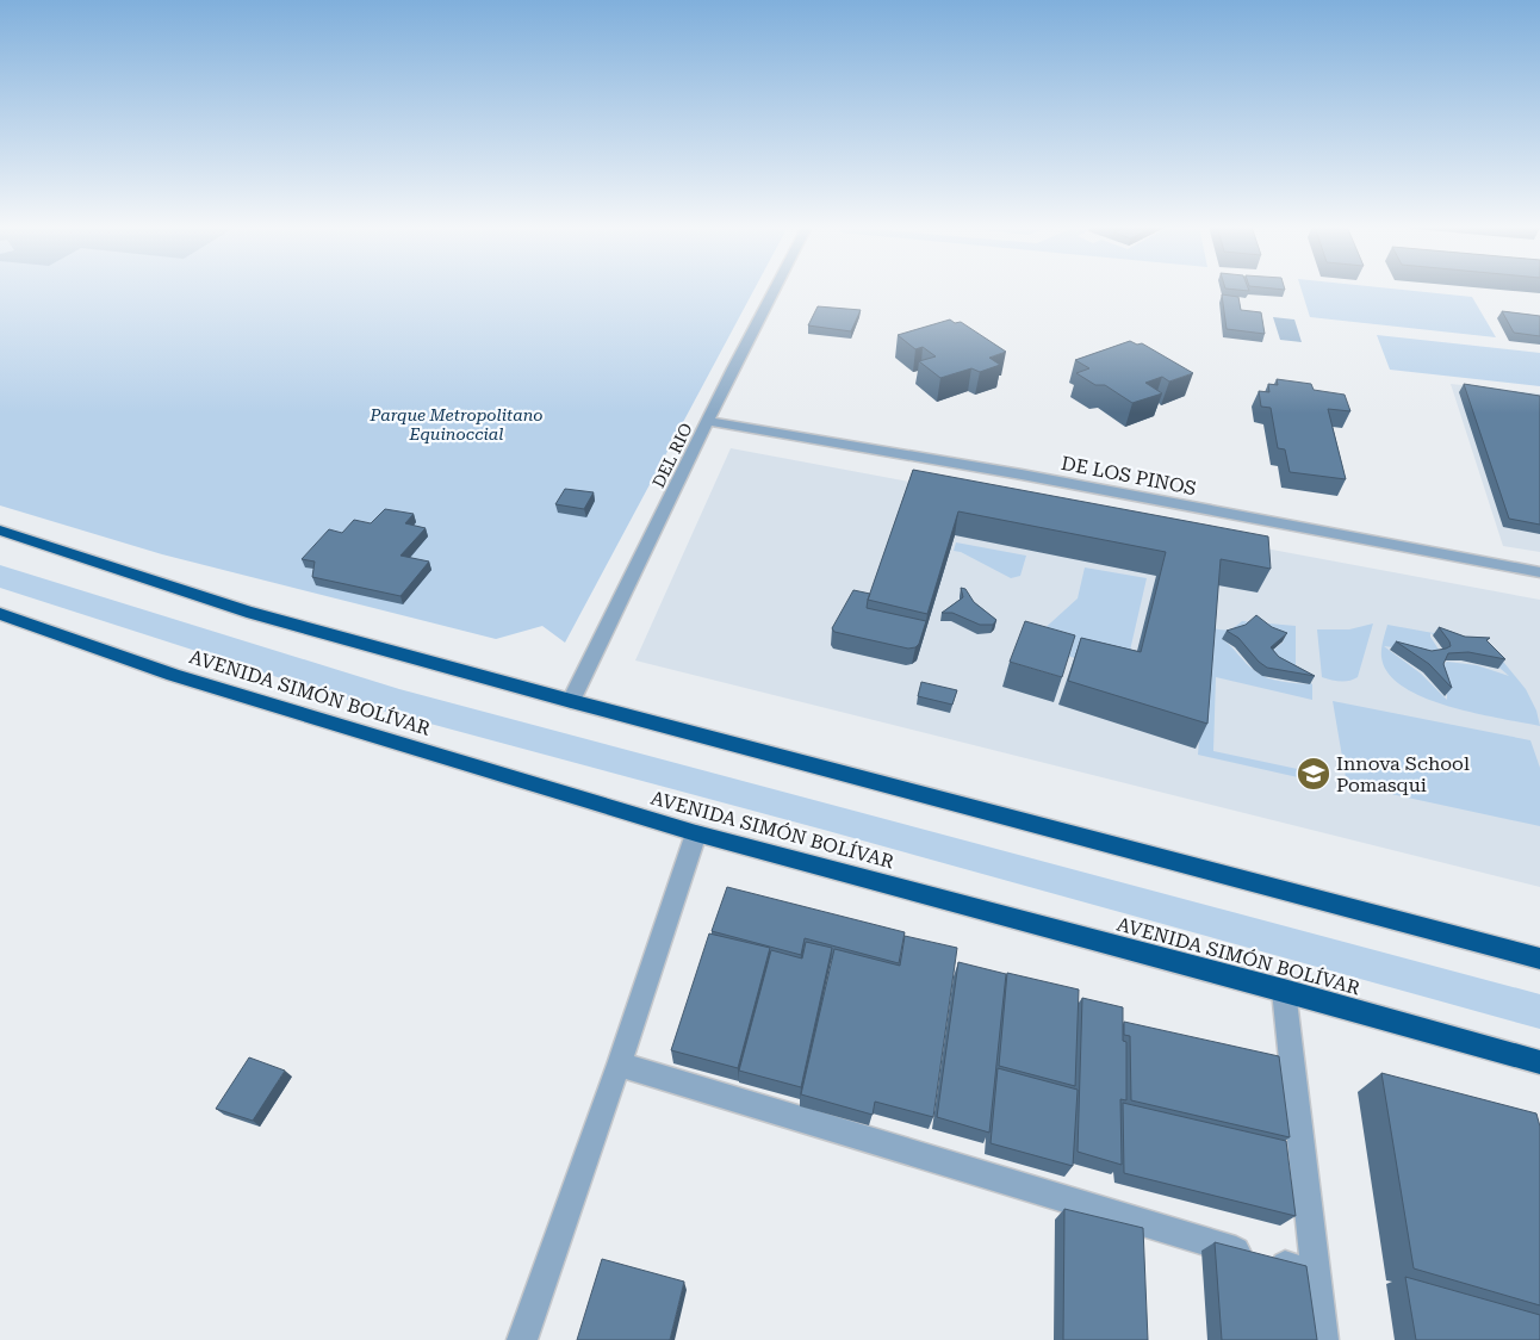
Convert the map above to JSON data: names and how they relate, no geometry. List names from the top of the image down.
{
  "streets": {
    "highway": ["AVENIDA SIMÓN BOLÍVAR"],
    "street": ["DEL RIO", "DE LOS PINOS"]
  },
  "crossings": [
    ["DEL RIO", "DE LOS PINOS"]
  ],
  "parks": ["Parque Metropolitano Equinoccial"],
  "places": {
    "school or university": ["Innova School Pomasqui"]
  }
}
